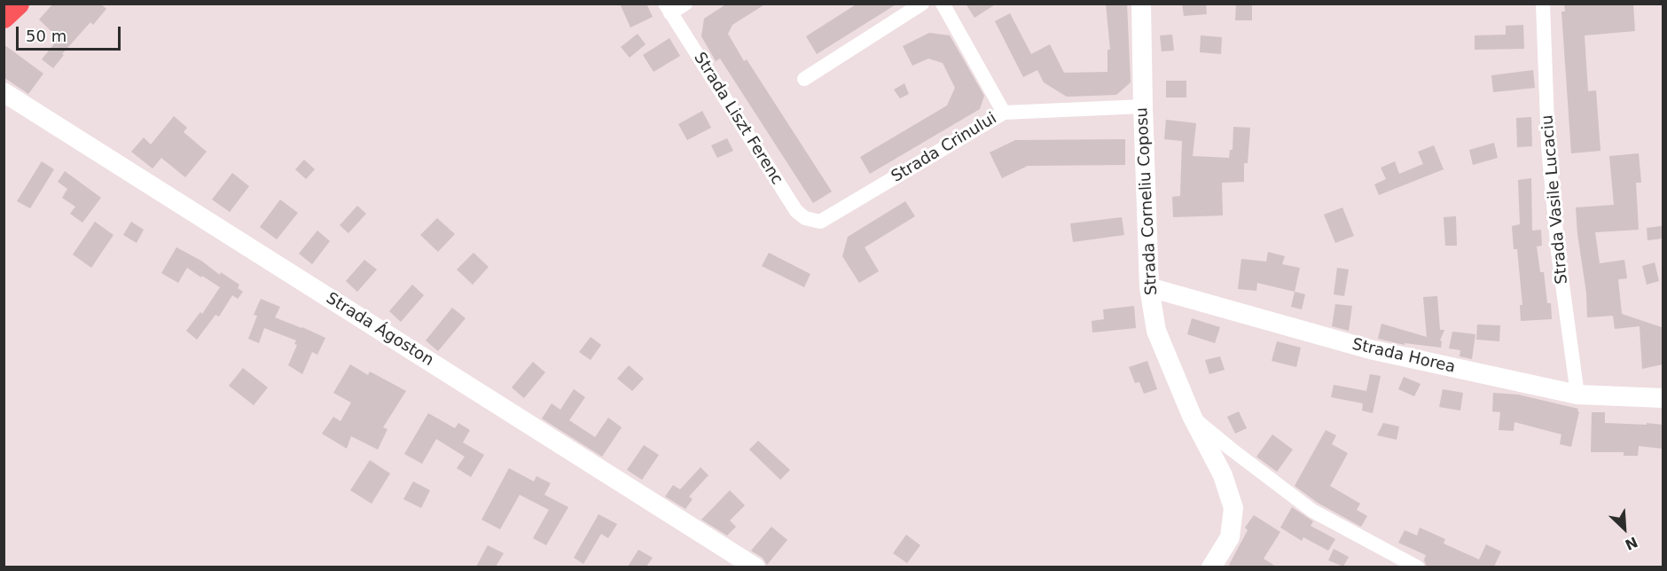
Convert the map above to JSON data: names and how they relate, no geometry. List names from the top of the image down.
{
  "streets": {
    "street": [
      "Strada Liszt Ferenc",
      "Strada Crinului",
      "Strada Vasile Lucaciu",
      "Strada Corneliu Coposu",
      "Strada Ágoston",
      "Strada Horea"
    ]
  },
  "crossings": [
    ["Strada Liszt Ferenc", "Strada Crinului"],
    ["Strada Crinului", "Strada Corneliu Coposu"],
    ["Strada Vasile Lucaciu", "Strada Horea"],
    ["Strada Corneliu Coposu", "Strada Horea"]
  ],
  "scale_bar": "50 m",
  "north": "bottom right"
}
